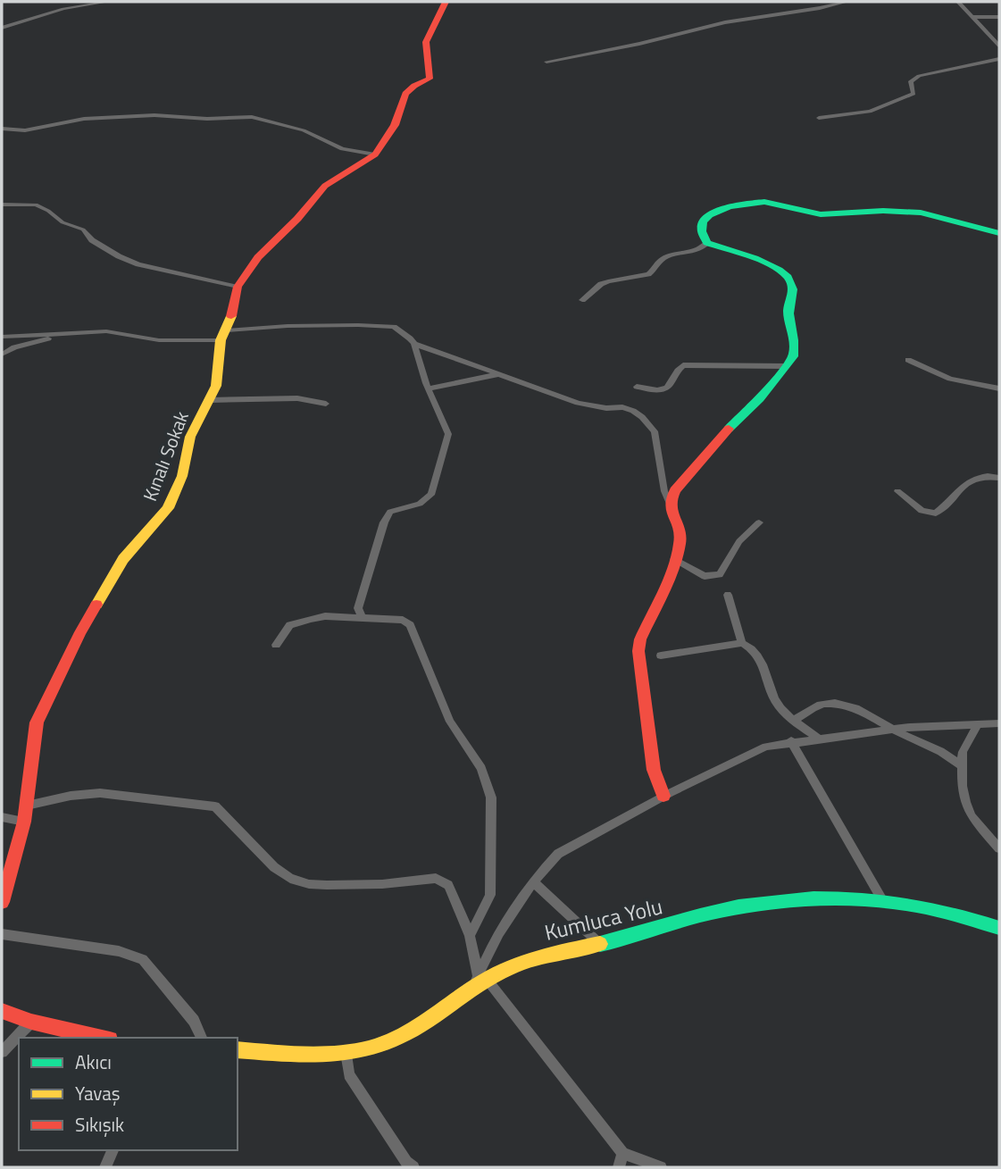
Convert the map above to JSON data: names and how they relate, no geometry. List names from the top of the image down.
{
  "streets": {
    "street": ["Kınalı Sokak", "Kumluca Yolu"]
  },
  "legend": ["Akıcı", "Yavaş", "Sıkışık"]
}
